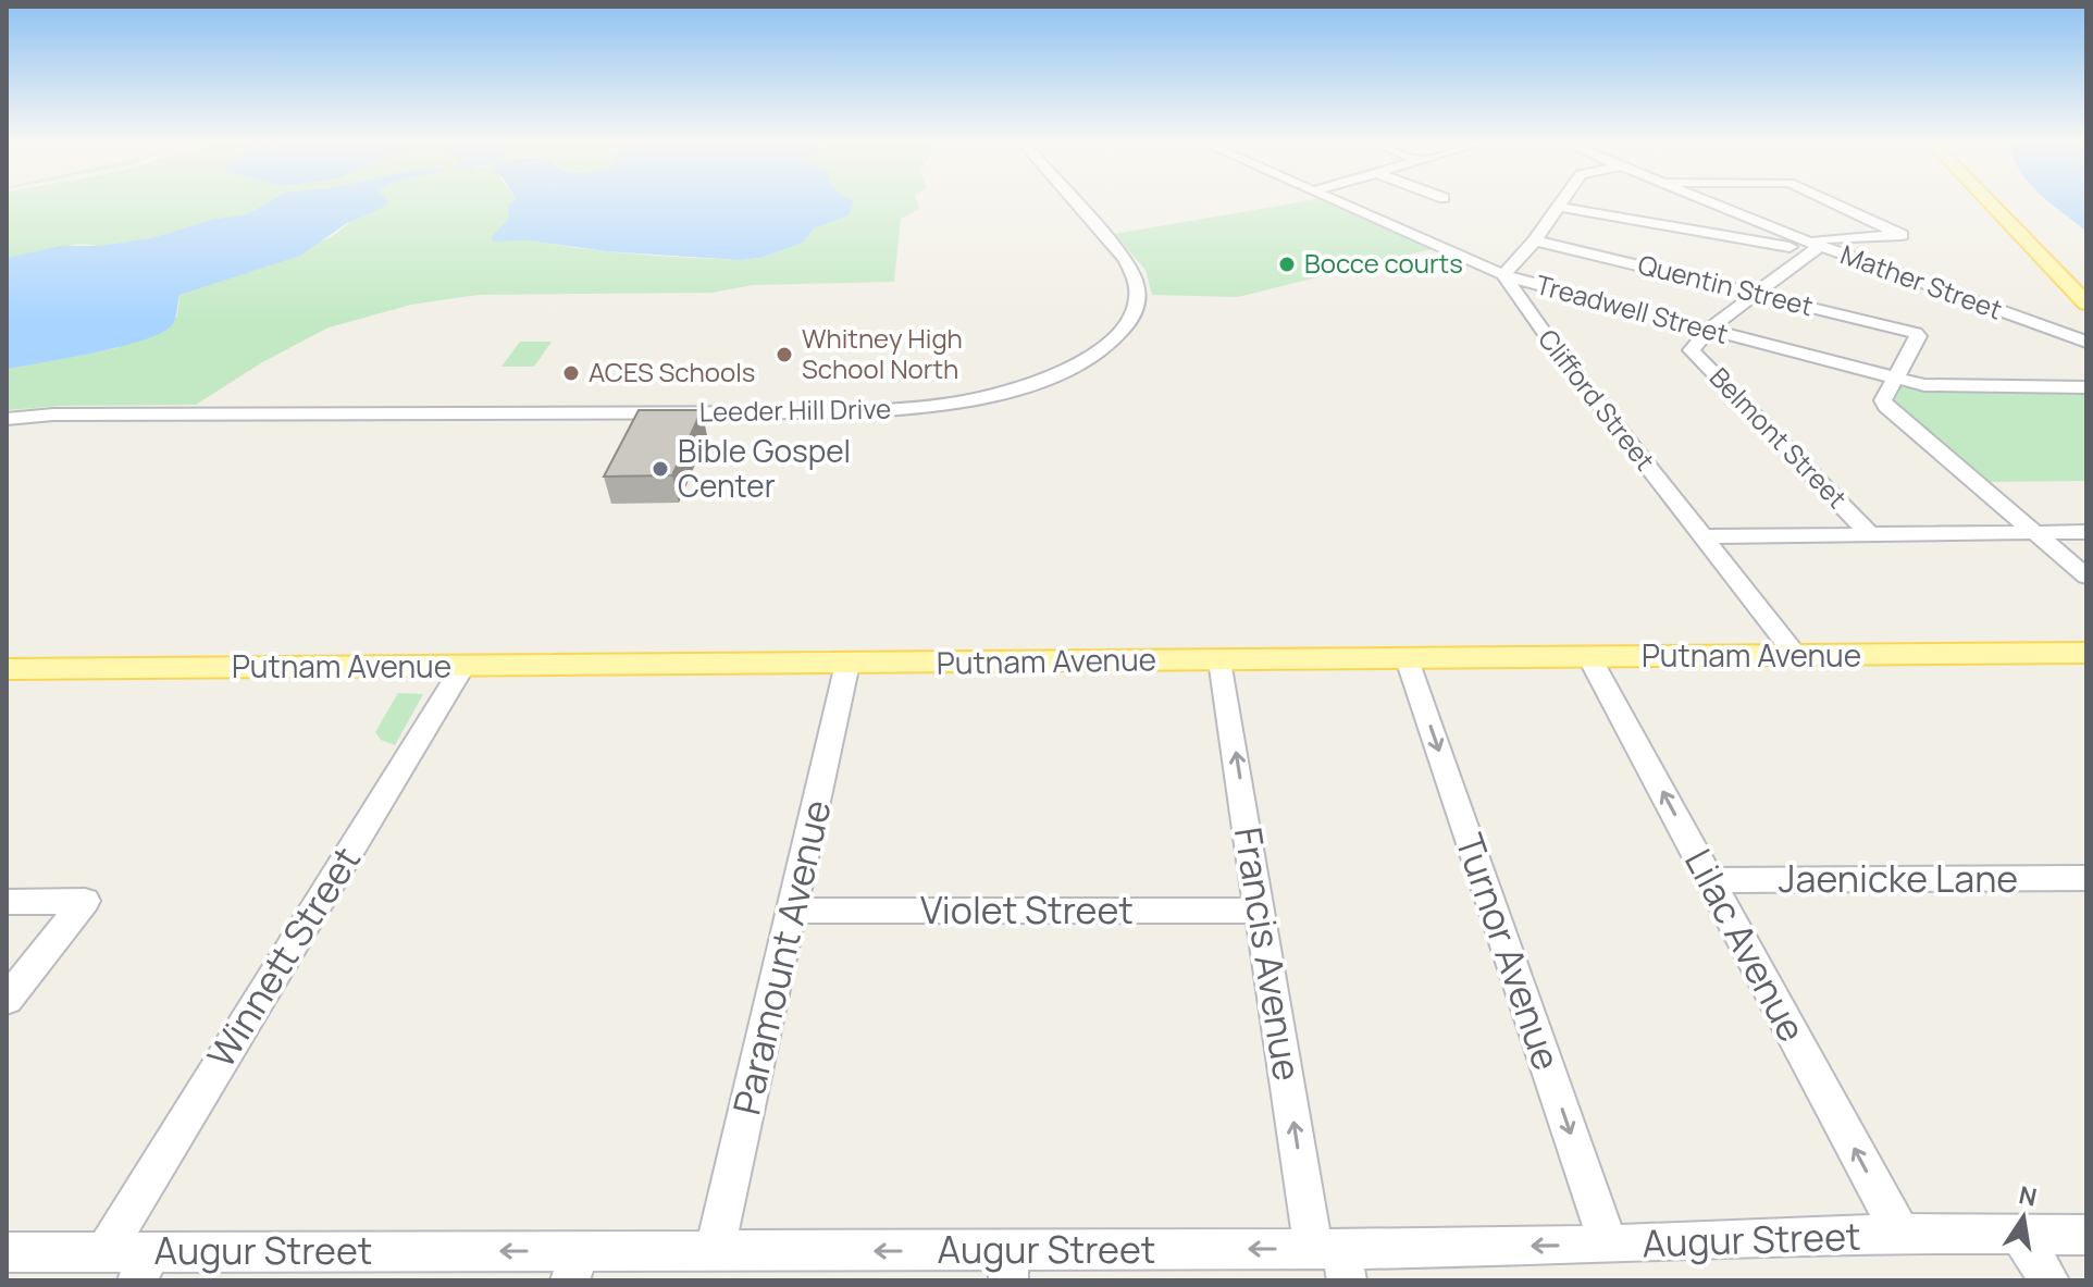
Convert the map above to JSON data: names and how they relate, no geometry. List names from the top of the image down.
{
  "streets": {
    "main road": ["Putnam Avenue"],
    "street": [
      "Mather Street",
      "Quentin Street",
      "Treadwell Street",
      "Clifford Street",
      "Leeder Hill Drive",
      "Belmont Street",
      "Jaenicke Lane",
      "Violet Street",
      "Lilac Avenue",
      "Turnor Avenue",
      "Francis Avenue",
      "Winnett Street",
      "Paramount Avenue",
      "Augur Street"
    ]
  },
  "crossings": [
    ["Mather Street", "Belmont Street"],
    ["Quentin Street", "Treadwell Street"],
    ["Quentin Street", "Belmont Street"],
    ["Treadwell Street", "Clifford Street"],
    ["Treadwell Street", "Belmont Street"],
    ["Clifford Street", "Putnam Avenue"],
    ["Putnam Avenue", "Lilac Avenue"],
    ["Putnam Avenue", "Turnor Avenue"],
    ["Putnam Avenue", "Francis Avenue"],
    ["Putnam Avenue", "Winnett Street"],
    ["Putnam Avenue", "Paramount Avenue"],
    ["Jaenicke Lane", "Lilac Avenue"],
    ["Violet Street", "Francis Avenue"],
    ["Violet Street", "Paramount Avenue"],
    ["Lilac Avenue", "Augur Street"],
    ["Turnor Avenue", "Augur Street"],
    ["Francis Avenue", "Augur Street"],
    ["Winnett Street", "Augur Street"],
    ["Paramount Avenue", "Augur Street"]
  ],
  "one_way": [
    "Lilac Avenue",
    "Turnor Avenue",
    "Francis Avenue",
    "Augur Street"
  ],
  "places": [
    "Bocce courts",
    "Whitney High School North",
    "ACES Schools",
    "Bible Gospel Center"
  ],
  "north": "top"
}
